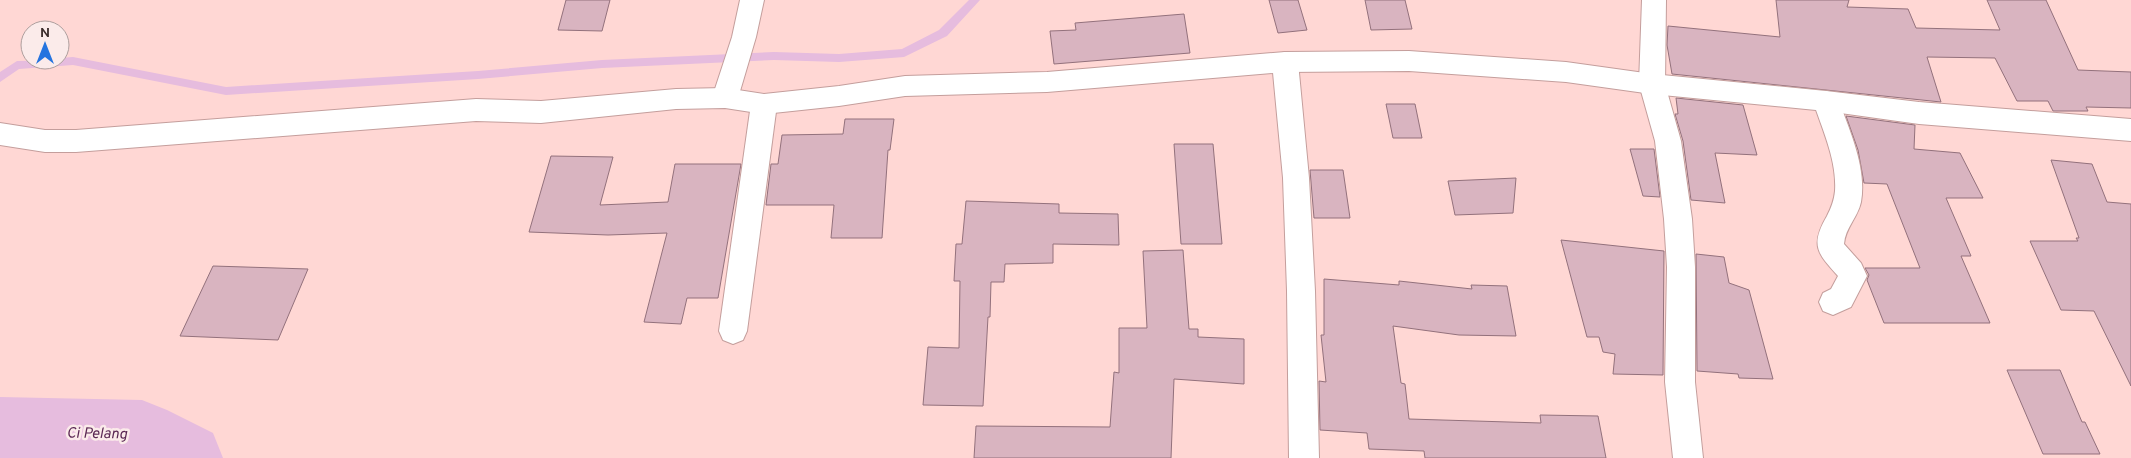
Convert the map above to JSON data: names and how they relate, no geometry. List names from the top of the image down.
{
  "water": ["Ci Pelang"],
  "north": "top"
}
